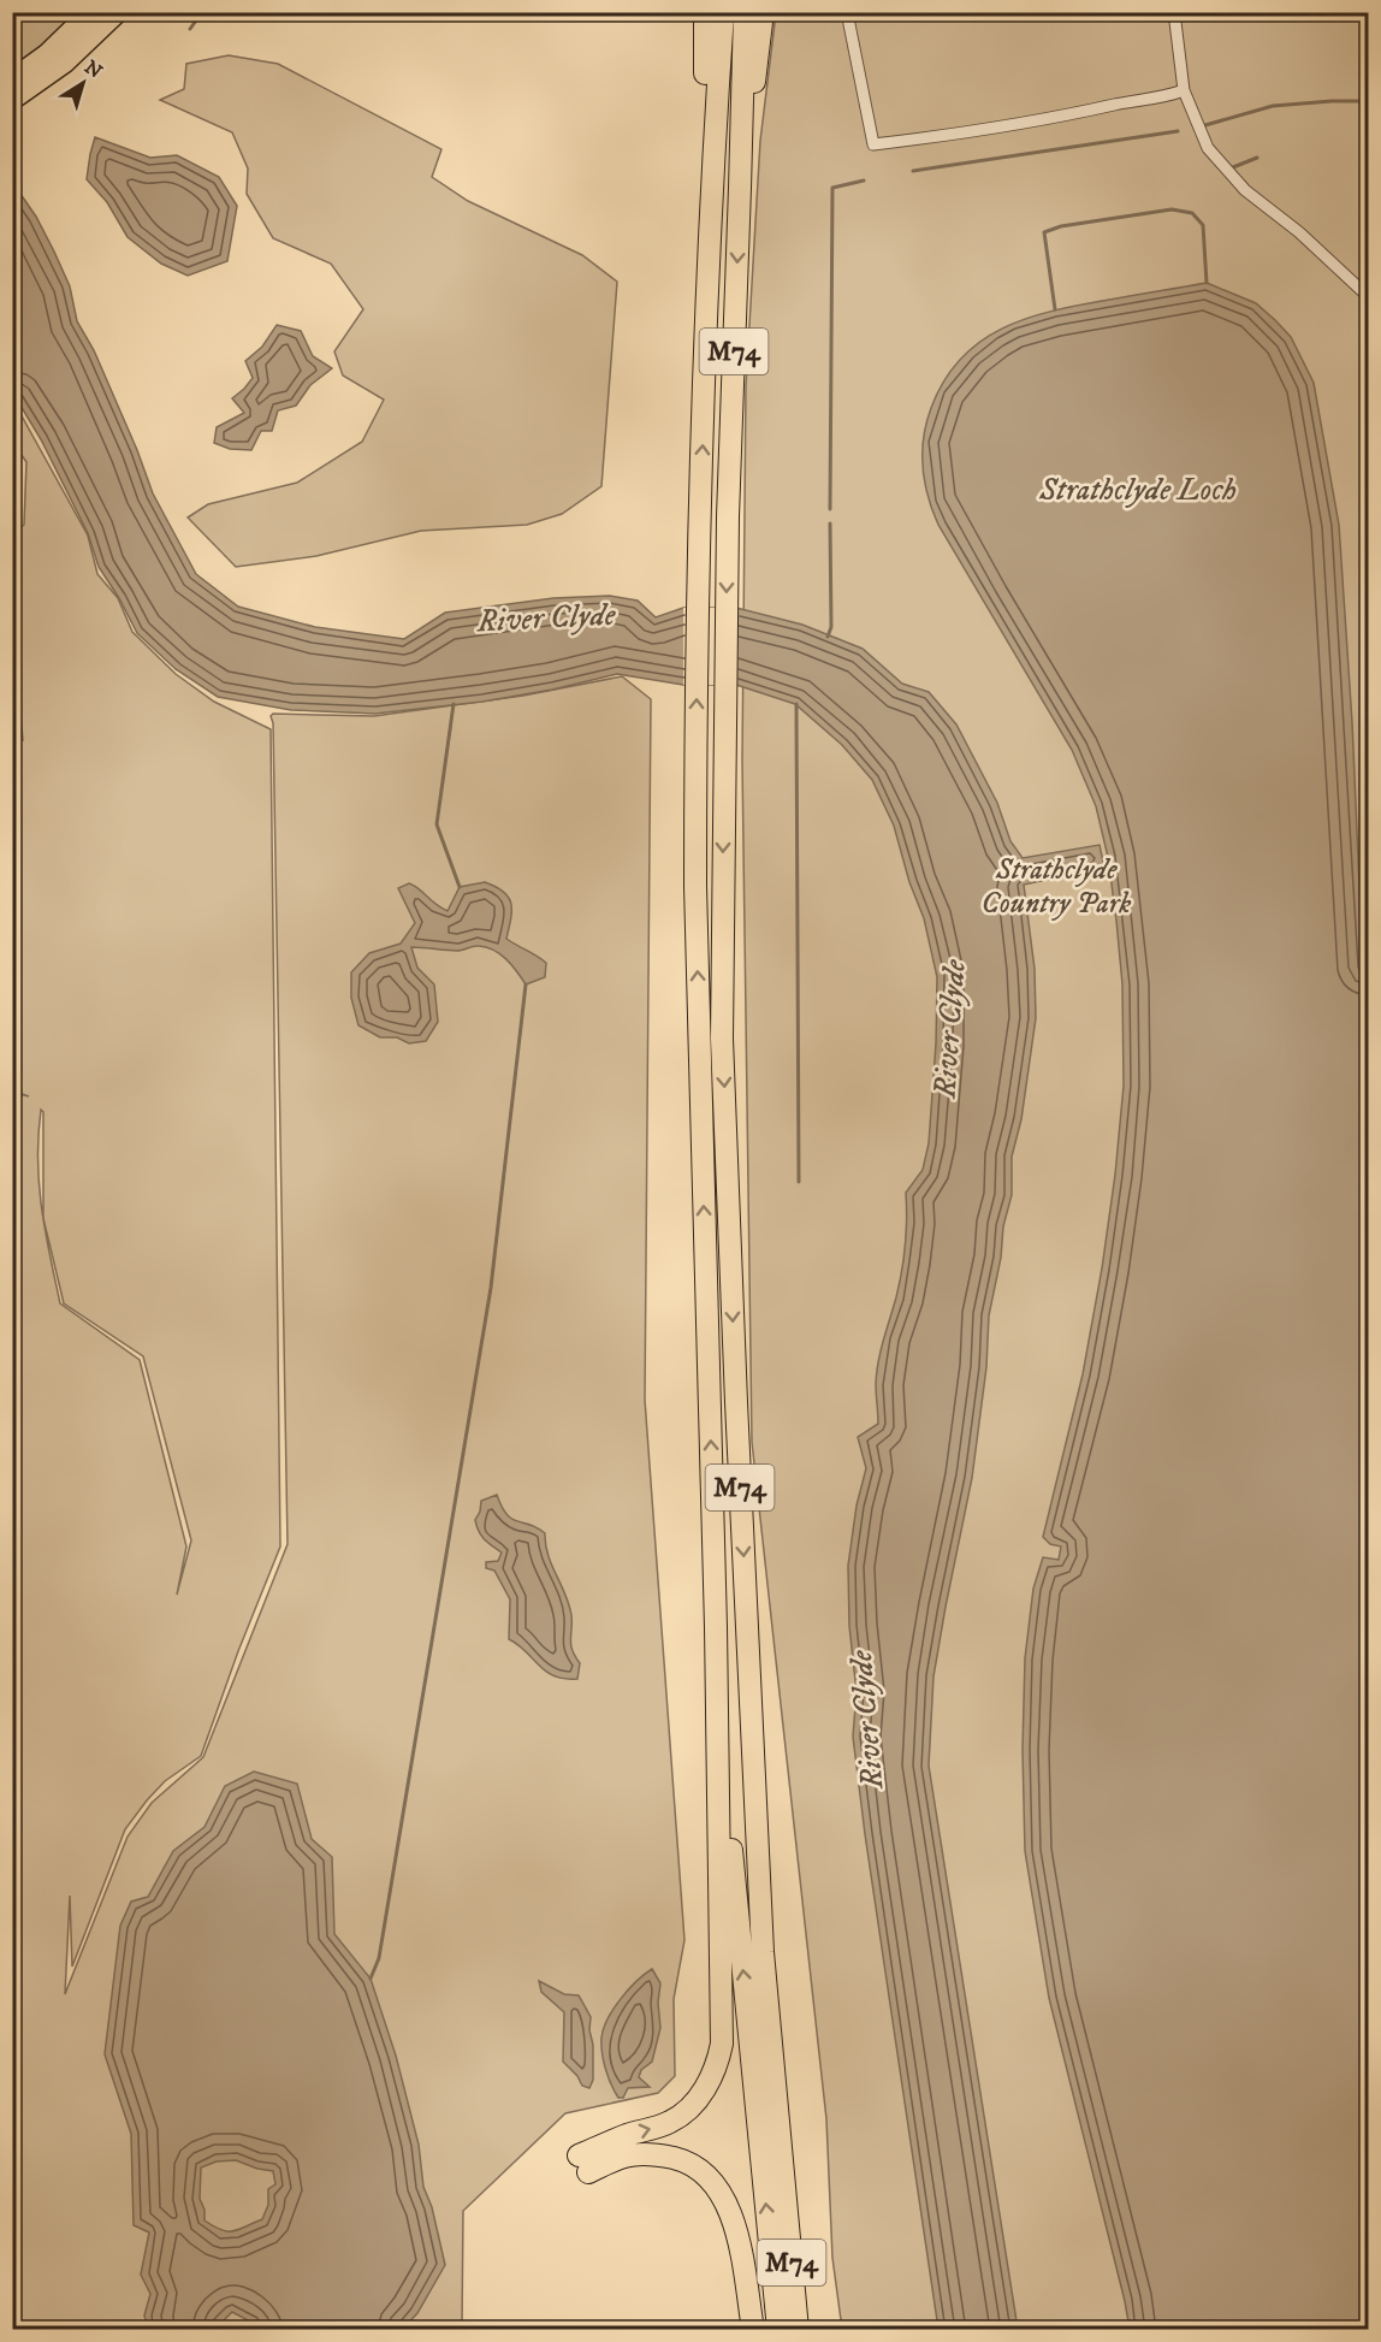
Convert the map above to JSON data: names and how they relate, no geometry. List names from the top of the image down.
{
  "streets": {
    "highway": ["M74"]
  },
  "water": ["Strathclyde Loch", "River Clyde"],
  "parks": ["Strathclyde Country Park"],
  "north": "top right"
}
